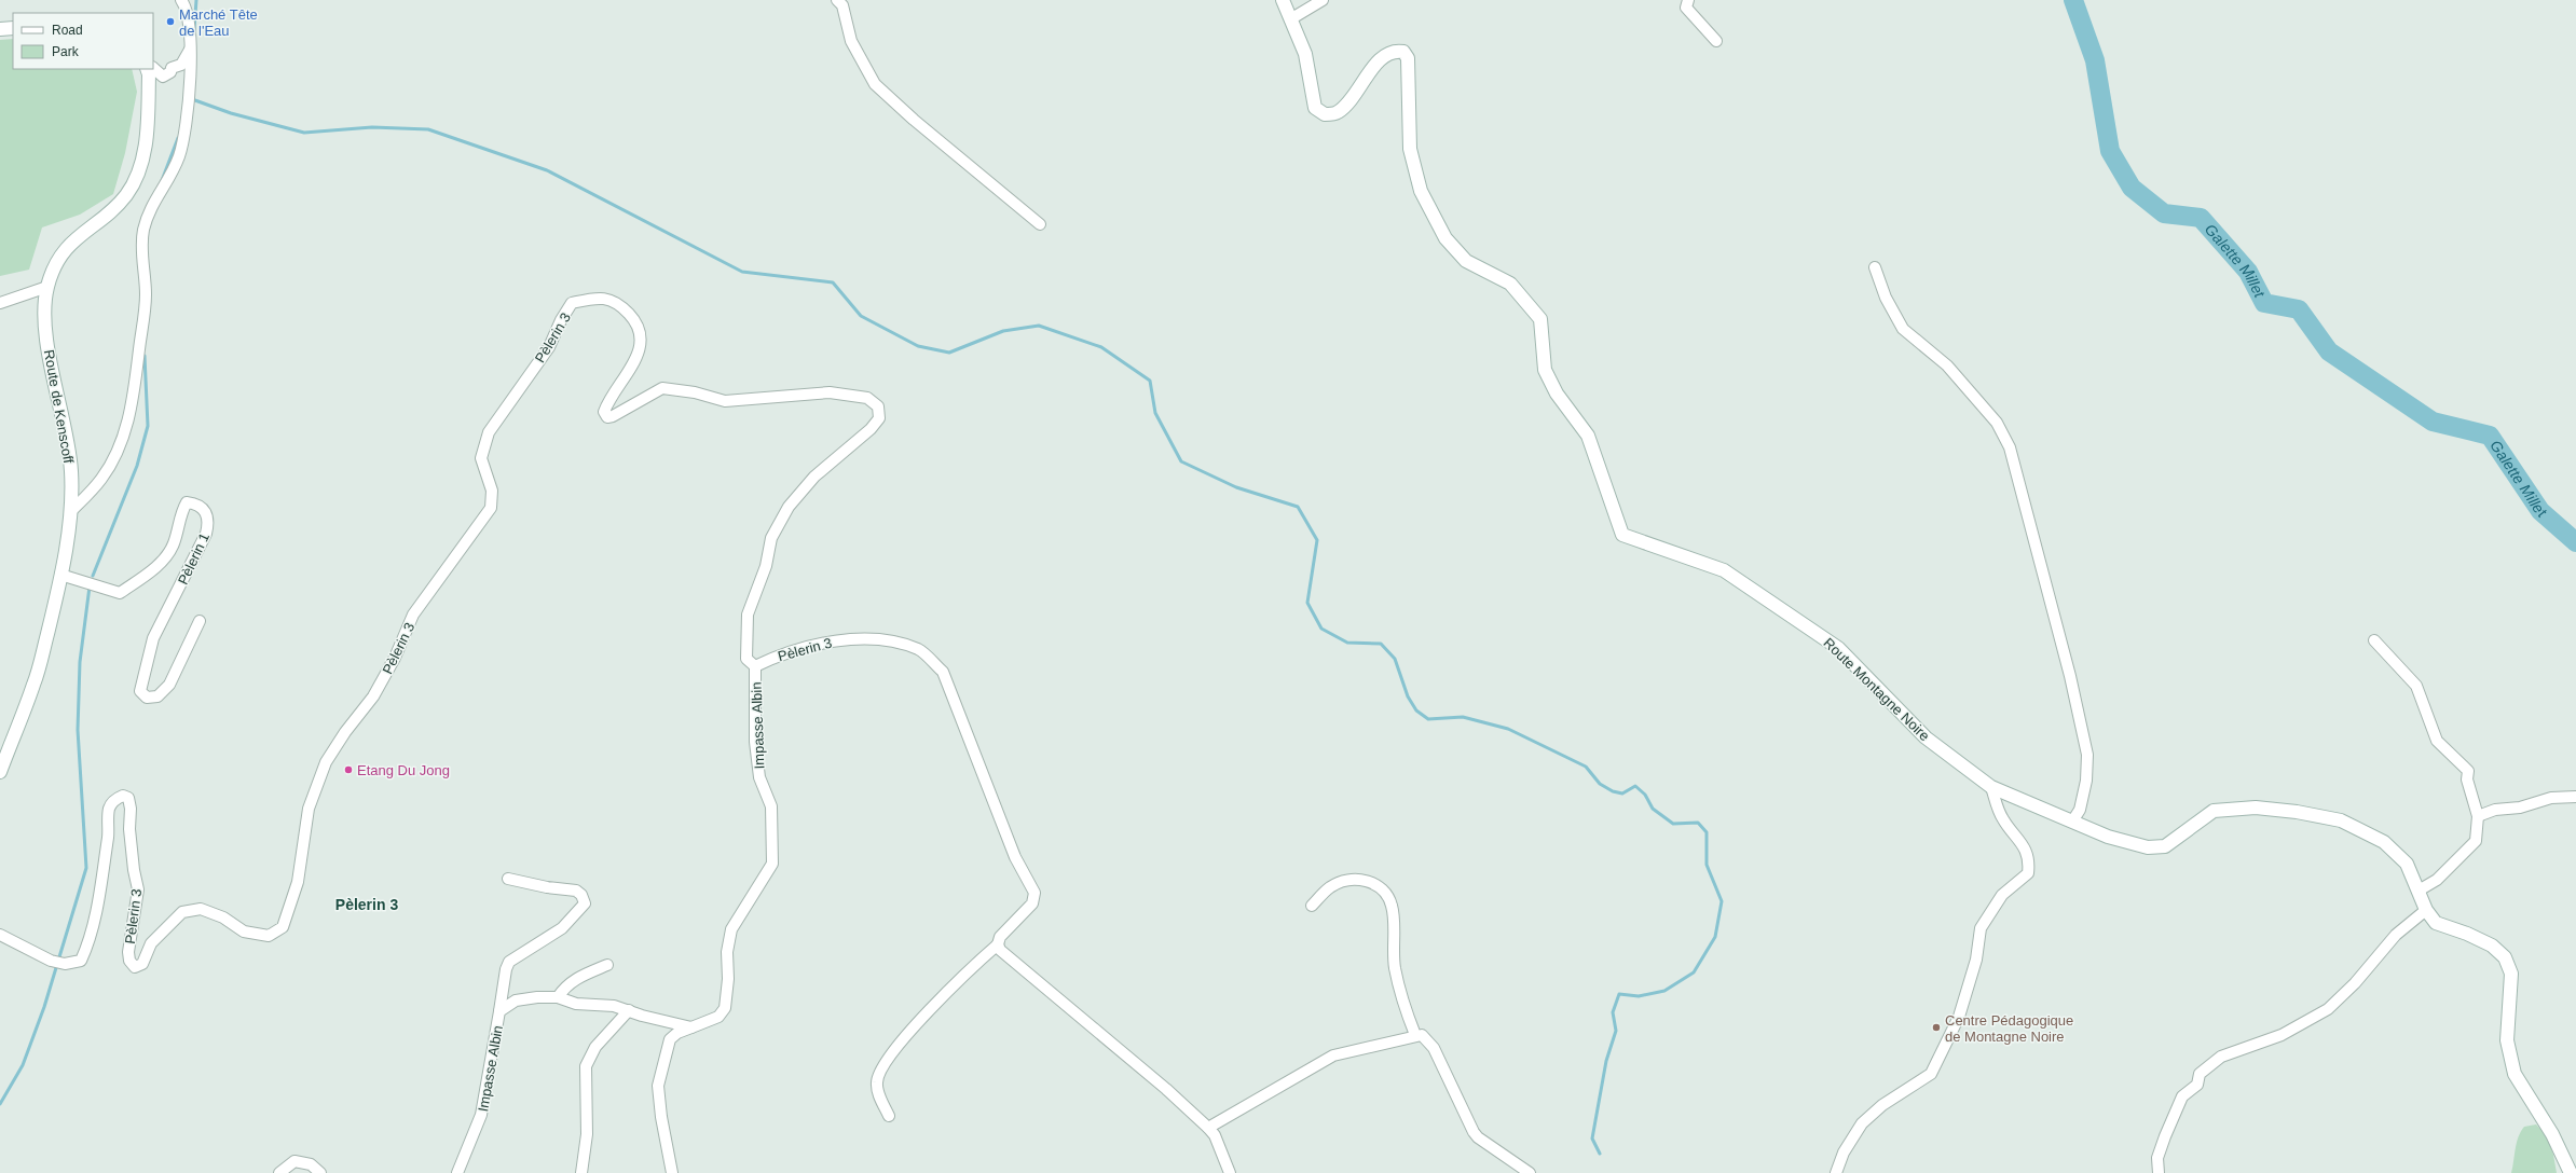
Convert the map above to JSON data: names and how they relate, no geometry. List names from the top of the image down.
{
  "streets": {
    "street": [
      "Pèlerin 3",
      "Route de Kenscoff",
      "Pèlerin 1",
      "Route Montagne Noire",
      "Impasse Albin"
    ]
  },
  "crossings": [
    ["Pèlerin 3", "Impasse Albin"],
    ["Route de Kenscoff", "Pèlerin 1"]
  ],
  "districts": ["Pèlerin 3"],
  "water": ["Galette Millet"],
  "places": ["Marché Tête de l'Eau", "Etang Du Jong", "Centre Pédagogique de Montagne Noire"],
  "legend": ["Road", "Park"]
}
